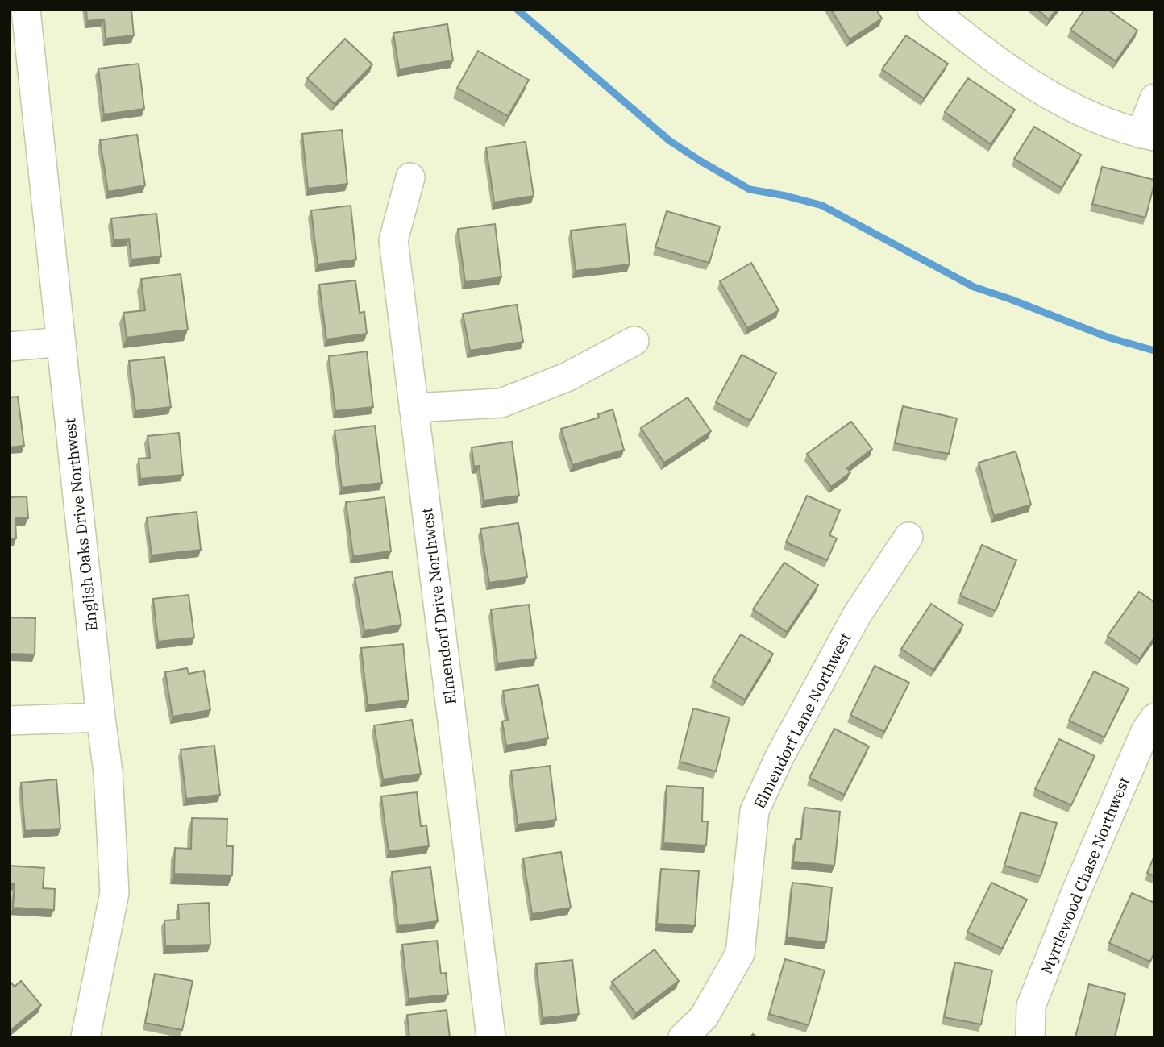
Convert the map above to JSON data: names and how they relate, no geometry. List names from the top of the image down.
{
  "streets": {
    "street": [
      "English Oaks Drive Northwest",
      "Elmendorf Drive Northwest",
      "Elmendorf Lane Northwest",
      "Myrtlewood Chase Northwest"
    ]
  }
}
